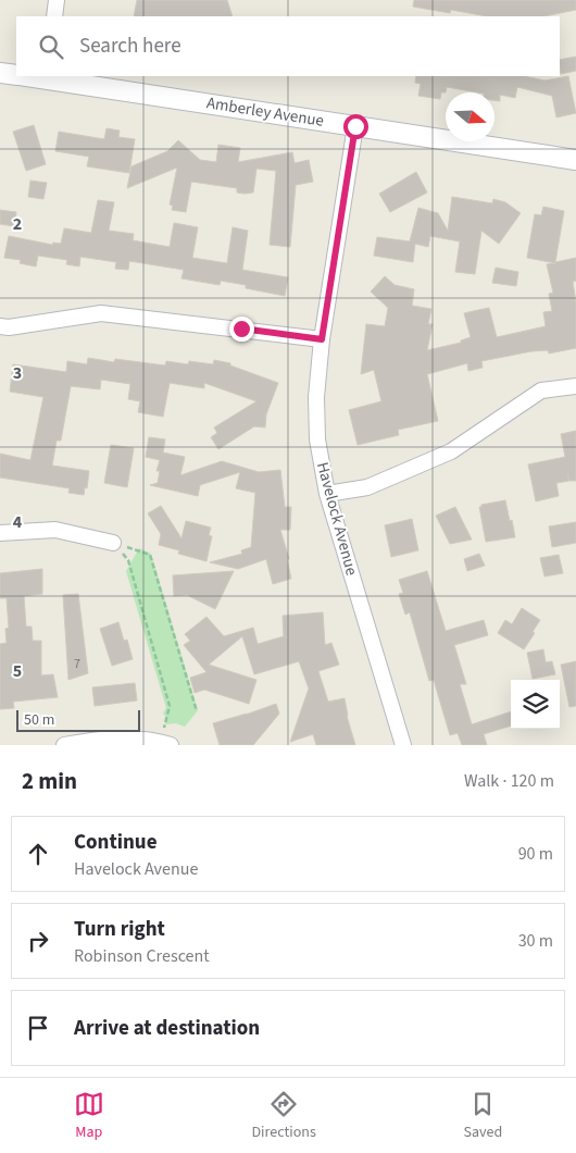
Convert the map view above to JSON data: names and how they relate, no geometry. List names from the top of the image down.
{
  "streets": {
    "street": ["Amberley Avenue", "Havelock Avenue"]
  },
  "crossings": [
    ["Amberley Avenue", "Havelock Avenue"]
  ],
  "house_numbers": ["7"],
  "scale_bar": "50 m",
  "north": "right",
  "page": {
    "search": "Search here",
    "scale": "50 m",
    "heading": ["2 min", "Walk · 120 m"],
    "list": [
      ["Continue", "Havelock Avenue", "90 m"],
      ["Turn right", "Robinson Crescent", "30 m"],
      "Arrive at destination"
    ],
    "nav": ["Map", "Directions", "Saved"]
  },
  "grid": {
    "rows": [
      "2",
      "3",
      "4",
      "5"
    ]
  }
}
